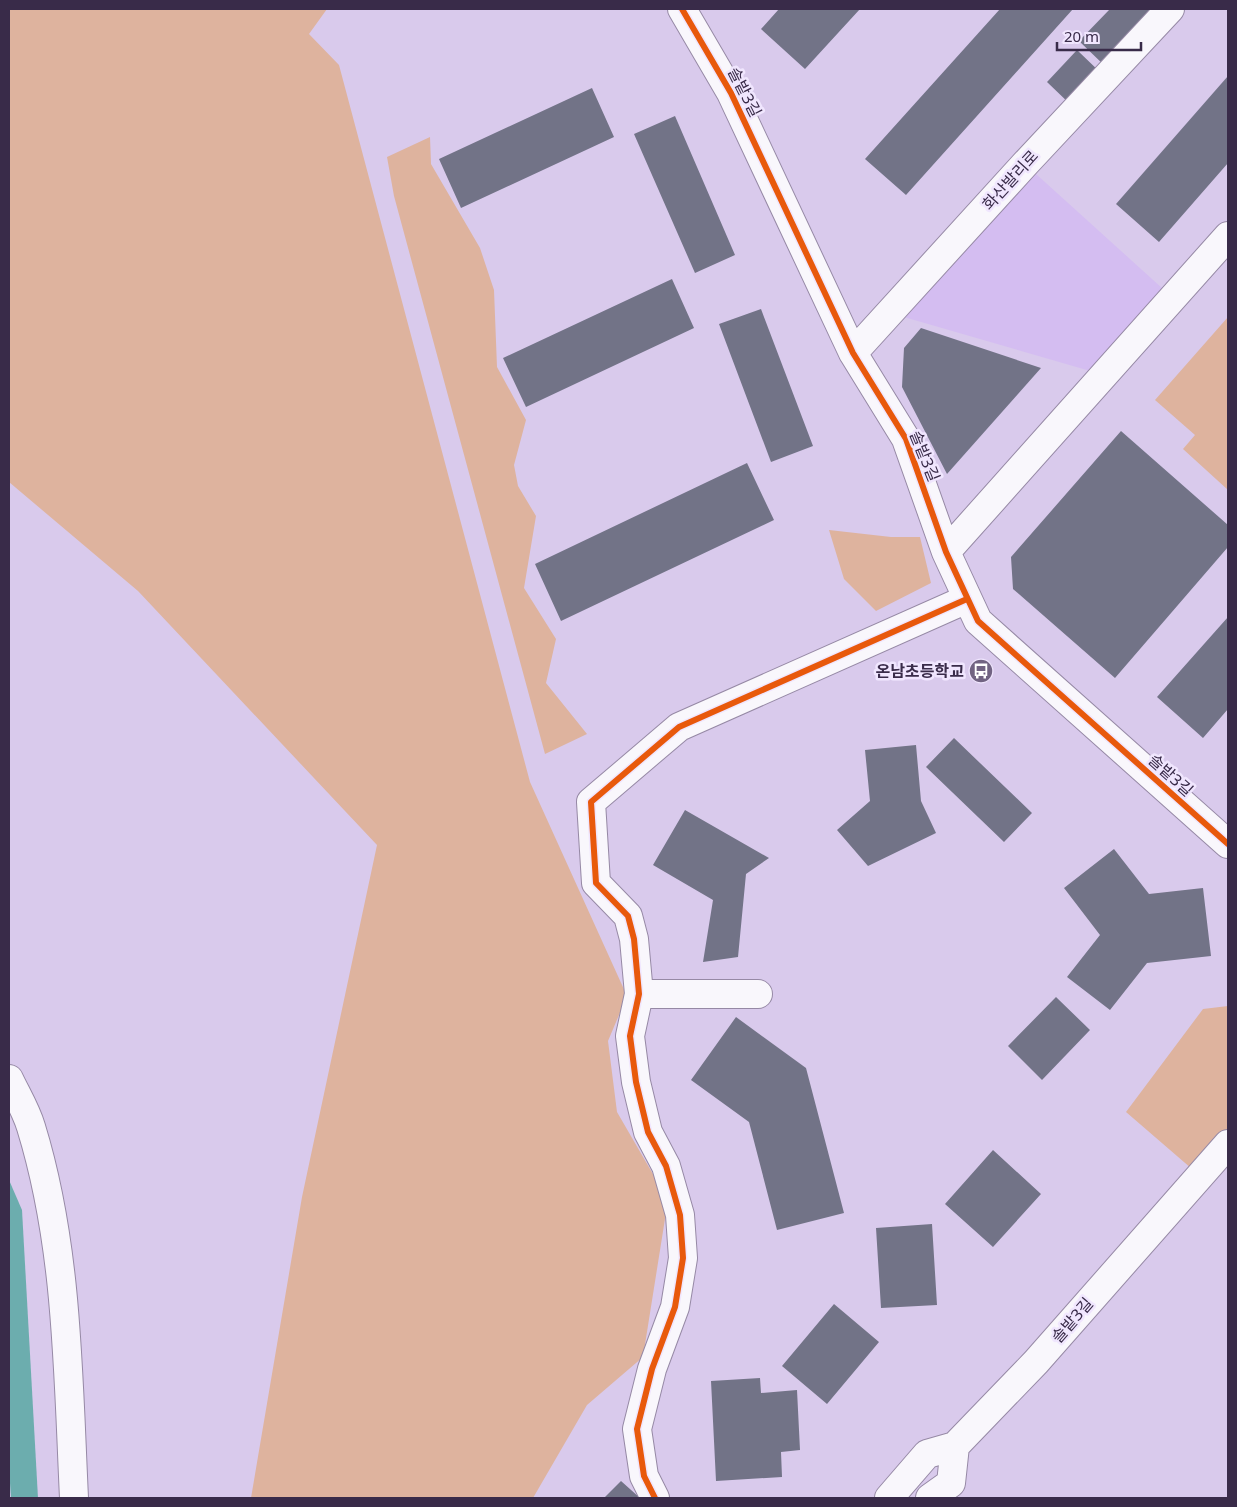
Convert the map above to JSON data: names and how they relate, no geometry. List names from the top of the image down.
{
  "streets": {
    "street": ["솔밭3길", "화산발리로"]
  },
  "crossings": [
    ["솔밭3길", "화산발리로"]
  ],
  "places": {
    "bus stop": ["온남초등학교"]
  },
  "scale_bar": "20 m"
}
